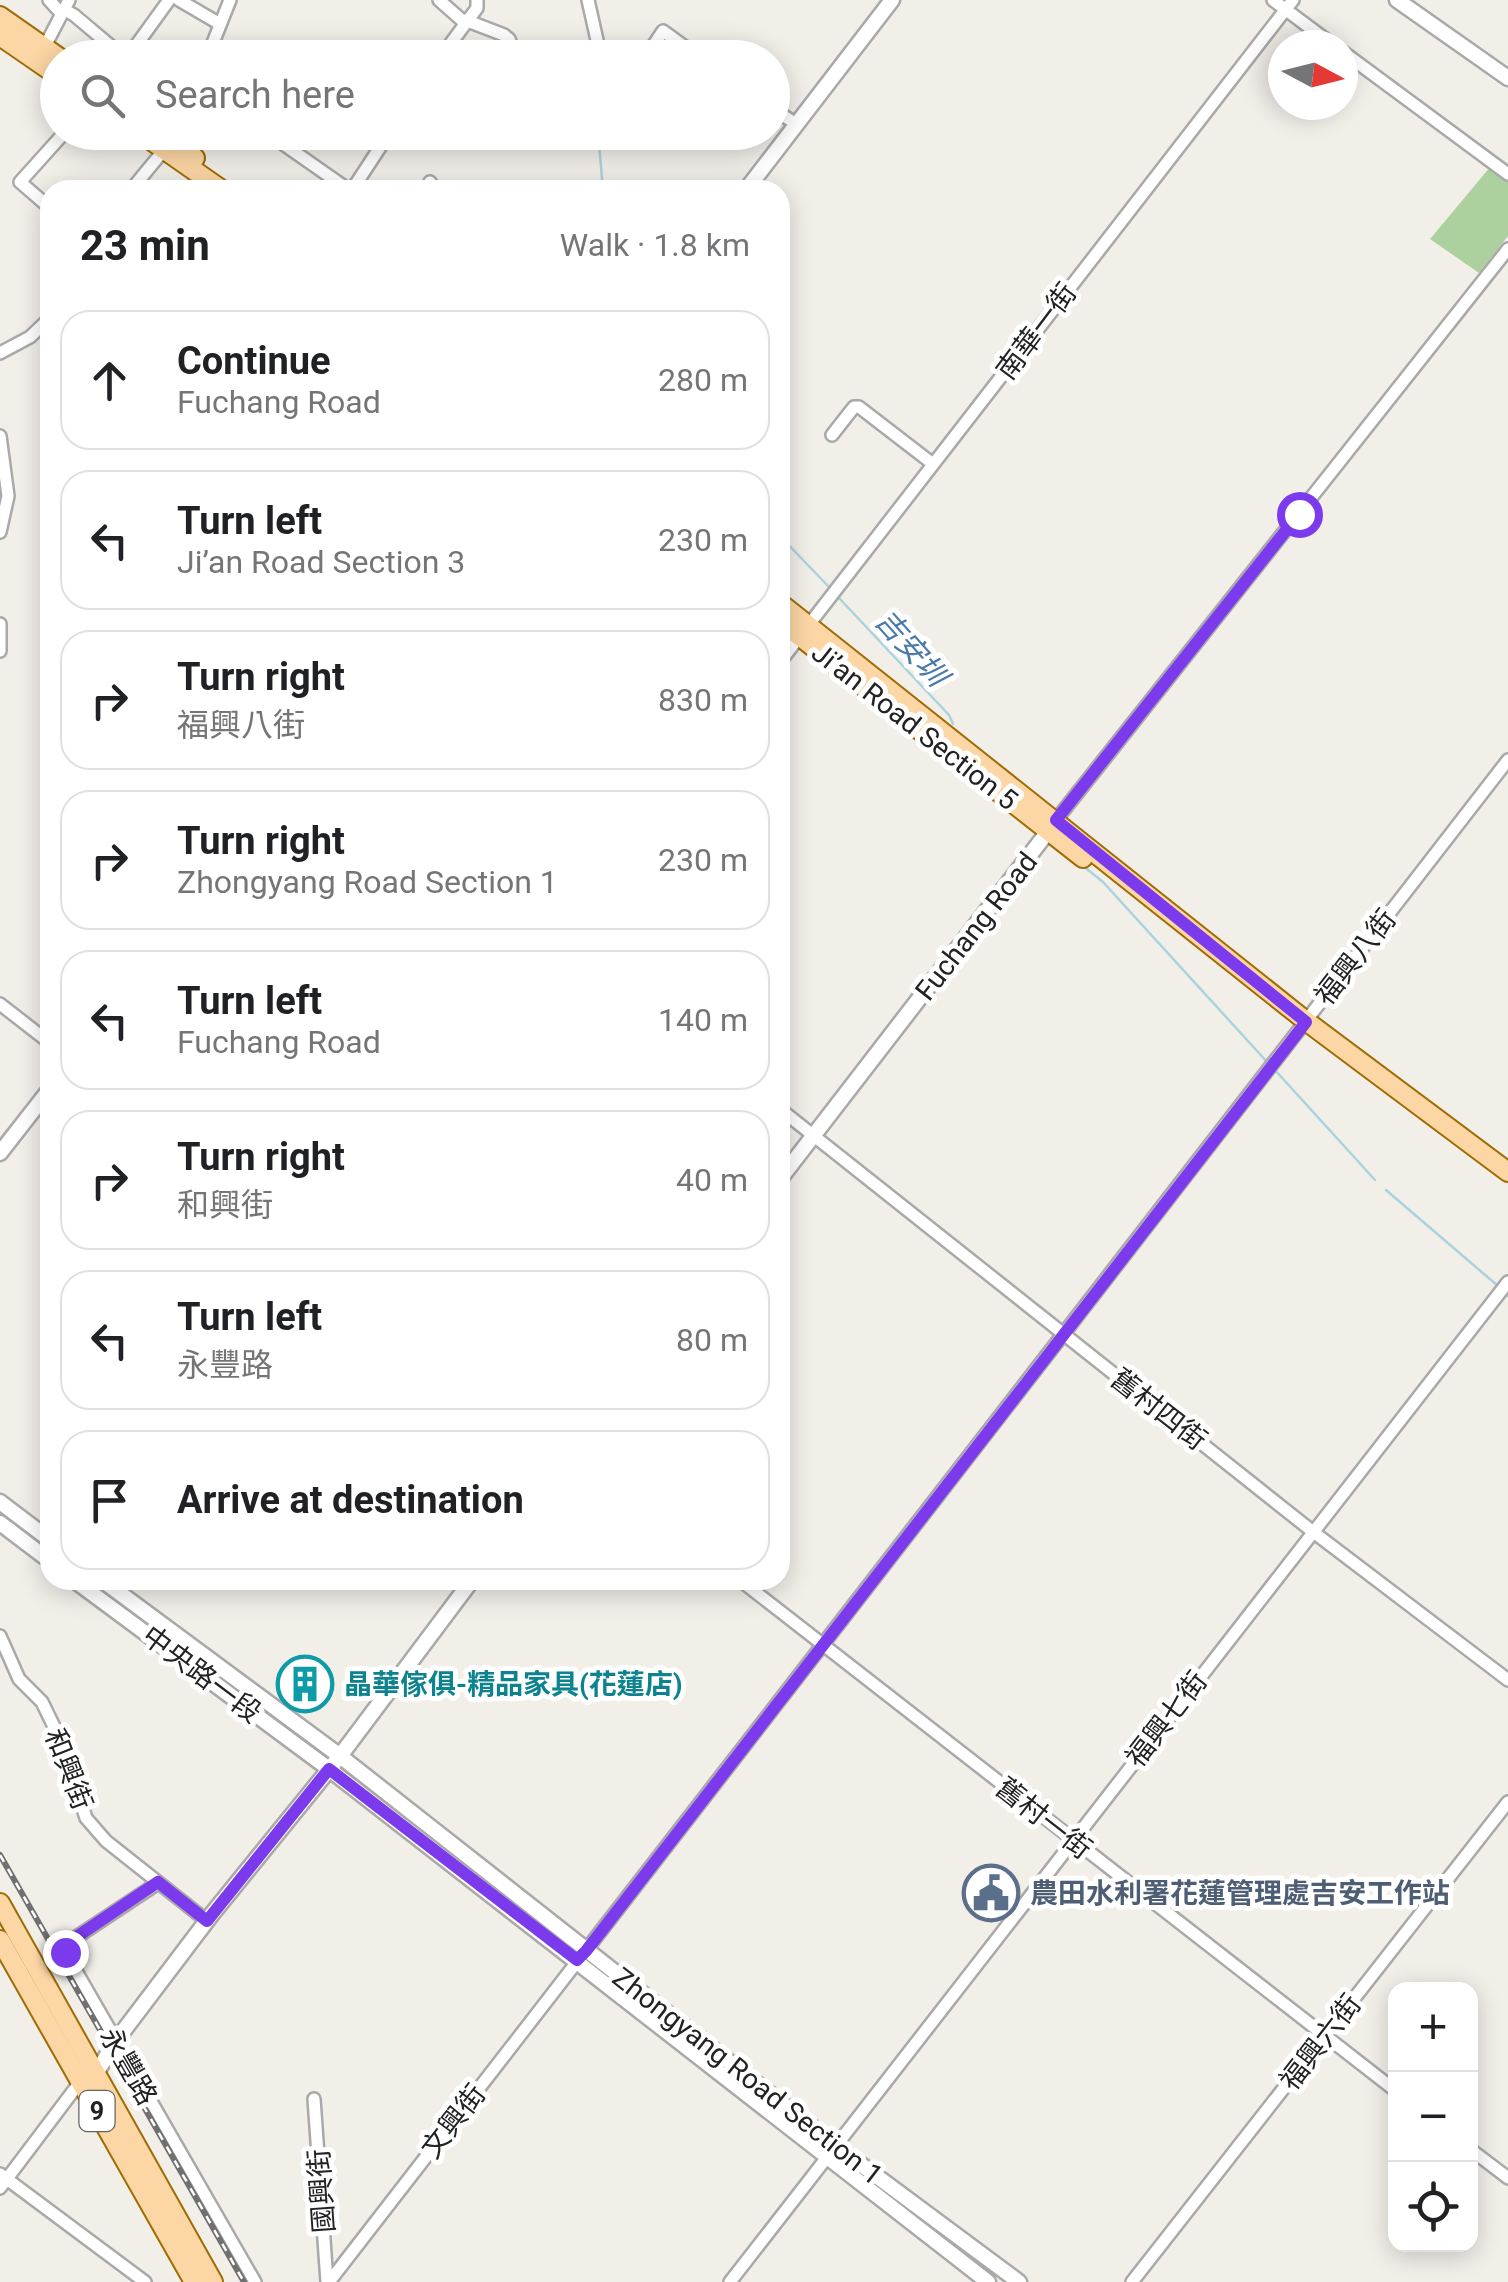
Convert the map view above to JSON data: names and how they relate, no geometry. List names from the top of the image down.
{
  "streets": {
    "main road": ["Ji’an Road Section 5", "9"],
    "street": [
      "南華一街",
      "Fuchang Road",
      "福興八街",
      "舊村四街",
      "中央路一段",
      "福興七街",
      "和興街",
      "舊村一街",
      "福興六街",
      "永豐路",
      "Zhongyang Road Section 1",
      "文興街",
      "國興街"
    ]
  },
  "crossings": [
    ["南華一街", "Ji’an Road Section 5"],
    ["Ji’an Road Section 5", "Fuchang Road"],
    ["Ji’an Road Section 5", "福興八街"],
    ["Fuchang Road", "舊村四街"],
    ["福興八街", "舊村四街"],
    ["福興八街", "舊村一街"],
    ["福興八街", "Zhongyang Road Section 1"],
    ["福興八街", "文興街"],
    ["舊村四街", "福興七街"],
    ["中央路一段", "Zhongyang Road Section 1"],
    ["福興七街", "舊村一街"],
    ["福興七街", "Zhongyang Road Section 1"],
    ["和興街", "永豐路"],
    ["舊村一街", "福興六街"],
    ["Zhongyang Road Section 1", "文興街"],
    ["文興街", "國興街"]
  ],
  "water": ["吉安圳"],
  "places": {
    "building": ["晶華傢俱-精品家具(花蓮店)"],
    "public building": ["農田水利署花蓮管理處吉安工作站"]
  },
  "north": "right",
  "page": {
    "search": "Search here",
    "heading": ["23 min", "Walk · 1.8 km"],
    "list": [
      ["Continue", "Fuchang Road", "280 m"],
      ["Turn left", "Ji’an Road Section 3", "230 m"],
      ["Turn right", "福興八街", "830 m"],
      ["Turn right", "Zhongyang Road Section 1", "230 m"],
      ["Turn left", "Fuchang Road", "140 m"],
      ["Turn right", "和興街", "40 m"],
      ["Turn left", "永豐路", "80 m"],
      "Arrive at destination"
    ],
    "map_buttons": ["+", "−"]
  }
}
